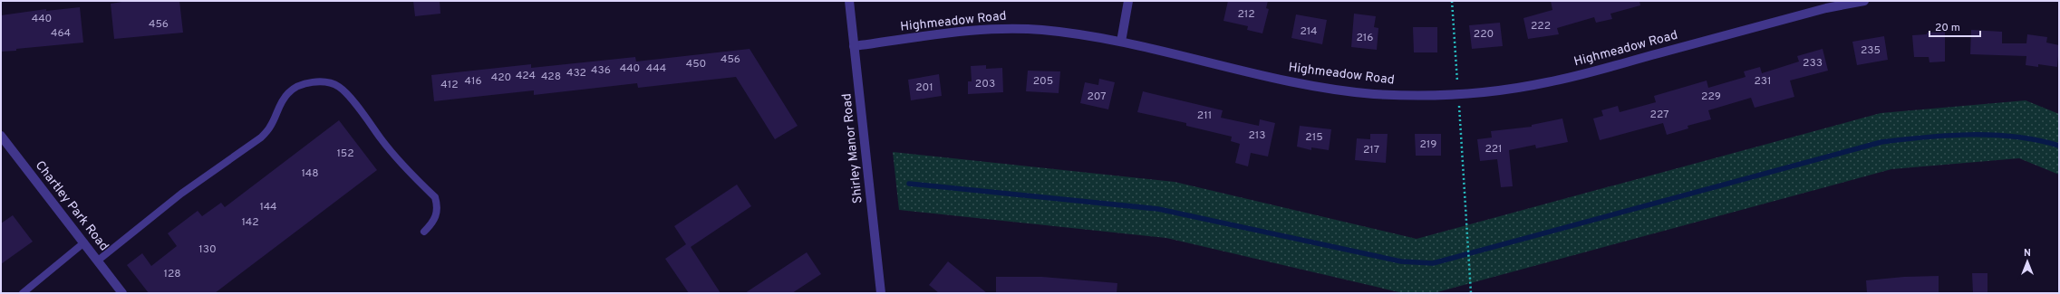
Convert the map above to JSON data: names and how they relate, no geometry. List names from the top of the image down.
{
  "streets": {
    "street": ["Highmeadow Road", "Shirley Manor Road", "Chartley Park Road"]
  },
  "crossings": [
    ["Highmeadow Road", "Shirley Manor Road"]
  ],
  "house_numbers": [
    "212",
    "440",
    "456",
    "222",
    "214",
    "464",
    "220",
    "216",
    "235",
    "456",
    "233",
    "450",
    "440",
    "444",
    "436",
    "432",
    "424",
    "428",
    "420",
    "416",
    "205",
    "231",
    "203",
    "412",
    "201",
    "207",
    "229",
    "227",
    "211",
    "213",
    "215",
    "219",
    "221",
    "217",
    "152",
    "148",
    "144",
    "142",
    "130",
    "128"
  ],
  "scale_bar": "20 m",
  "north": "top"
}
